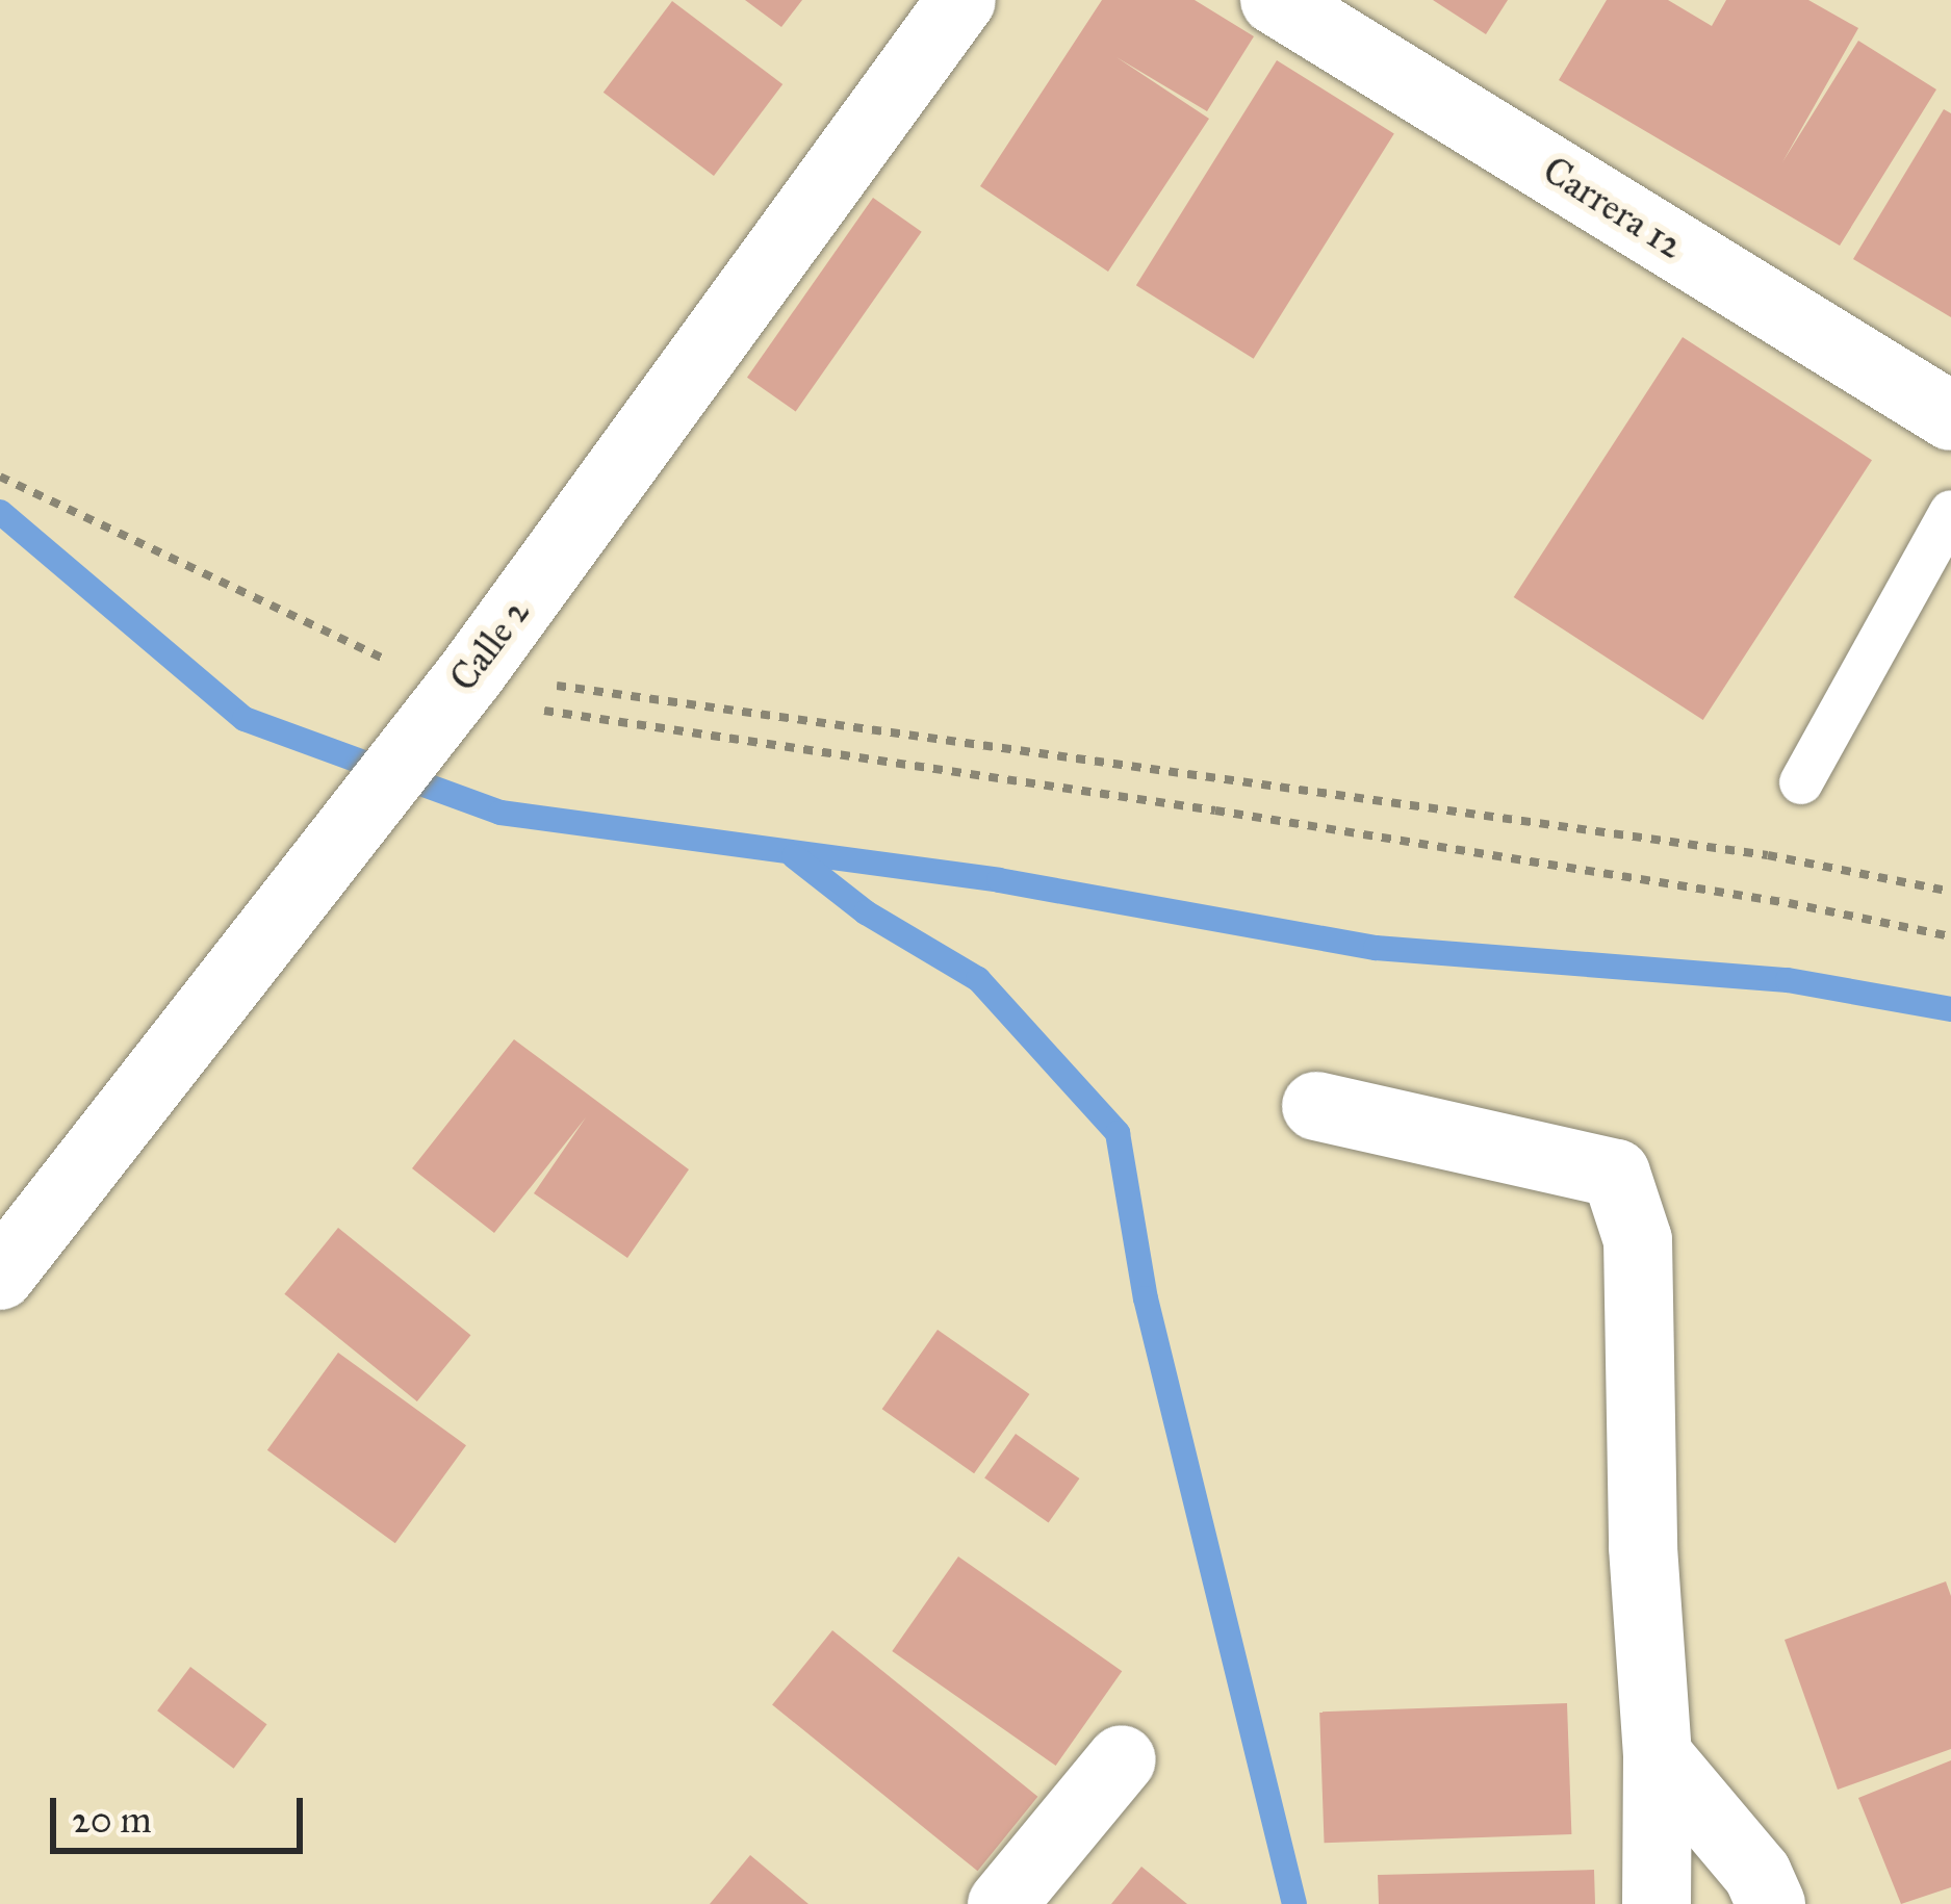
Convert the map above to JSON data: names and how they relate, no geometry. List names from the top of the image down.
{
  "streets": {
    "street": ["Carrera 12", "Calle 2"]
  },
  "scale_bar": "20 m"
}
